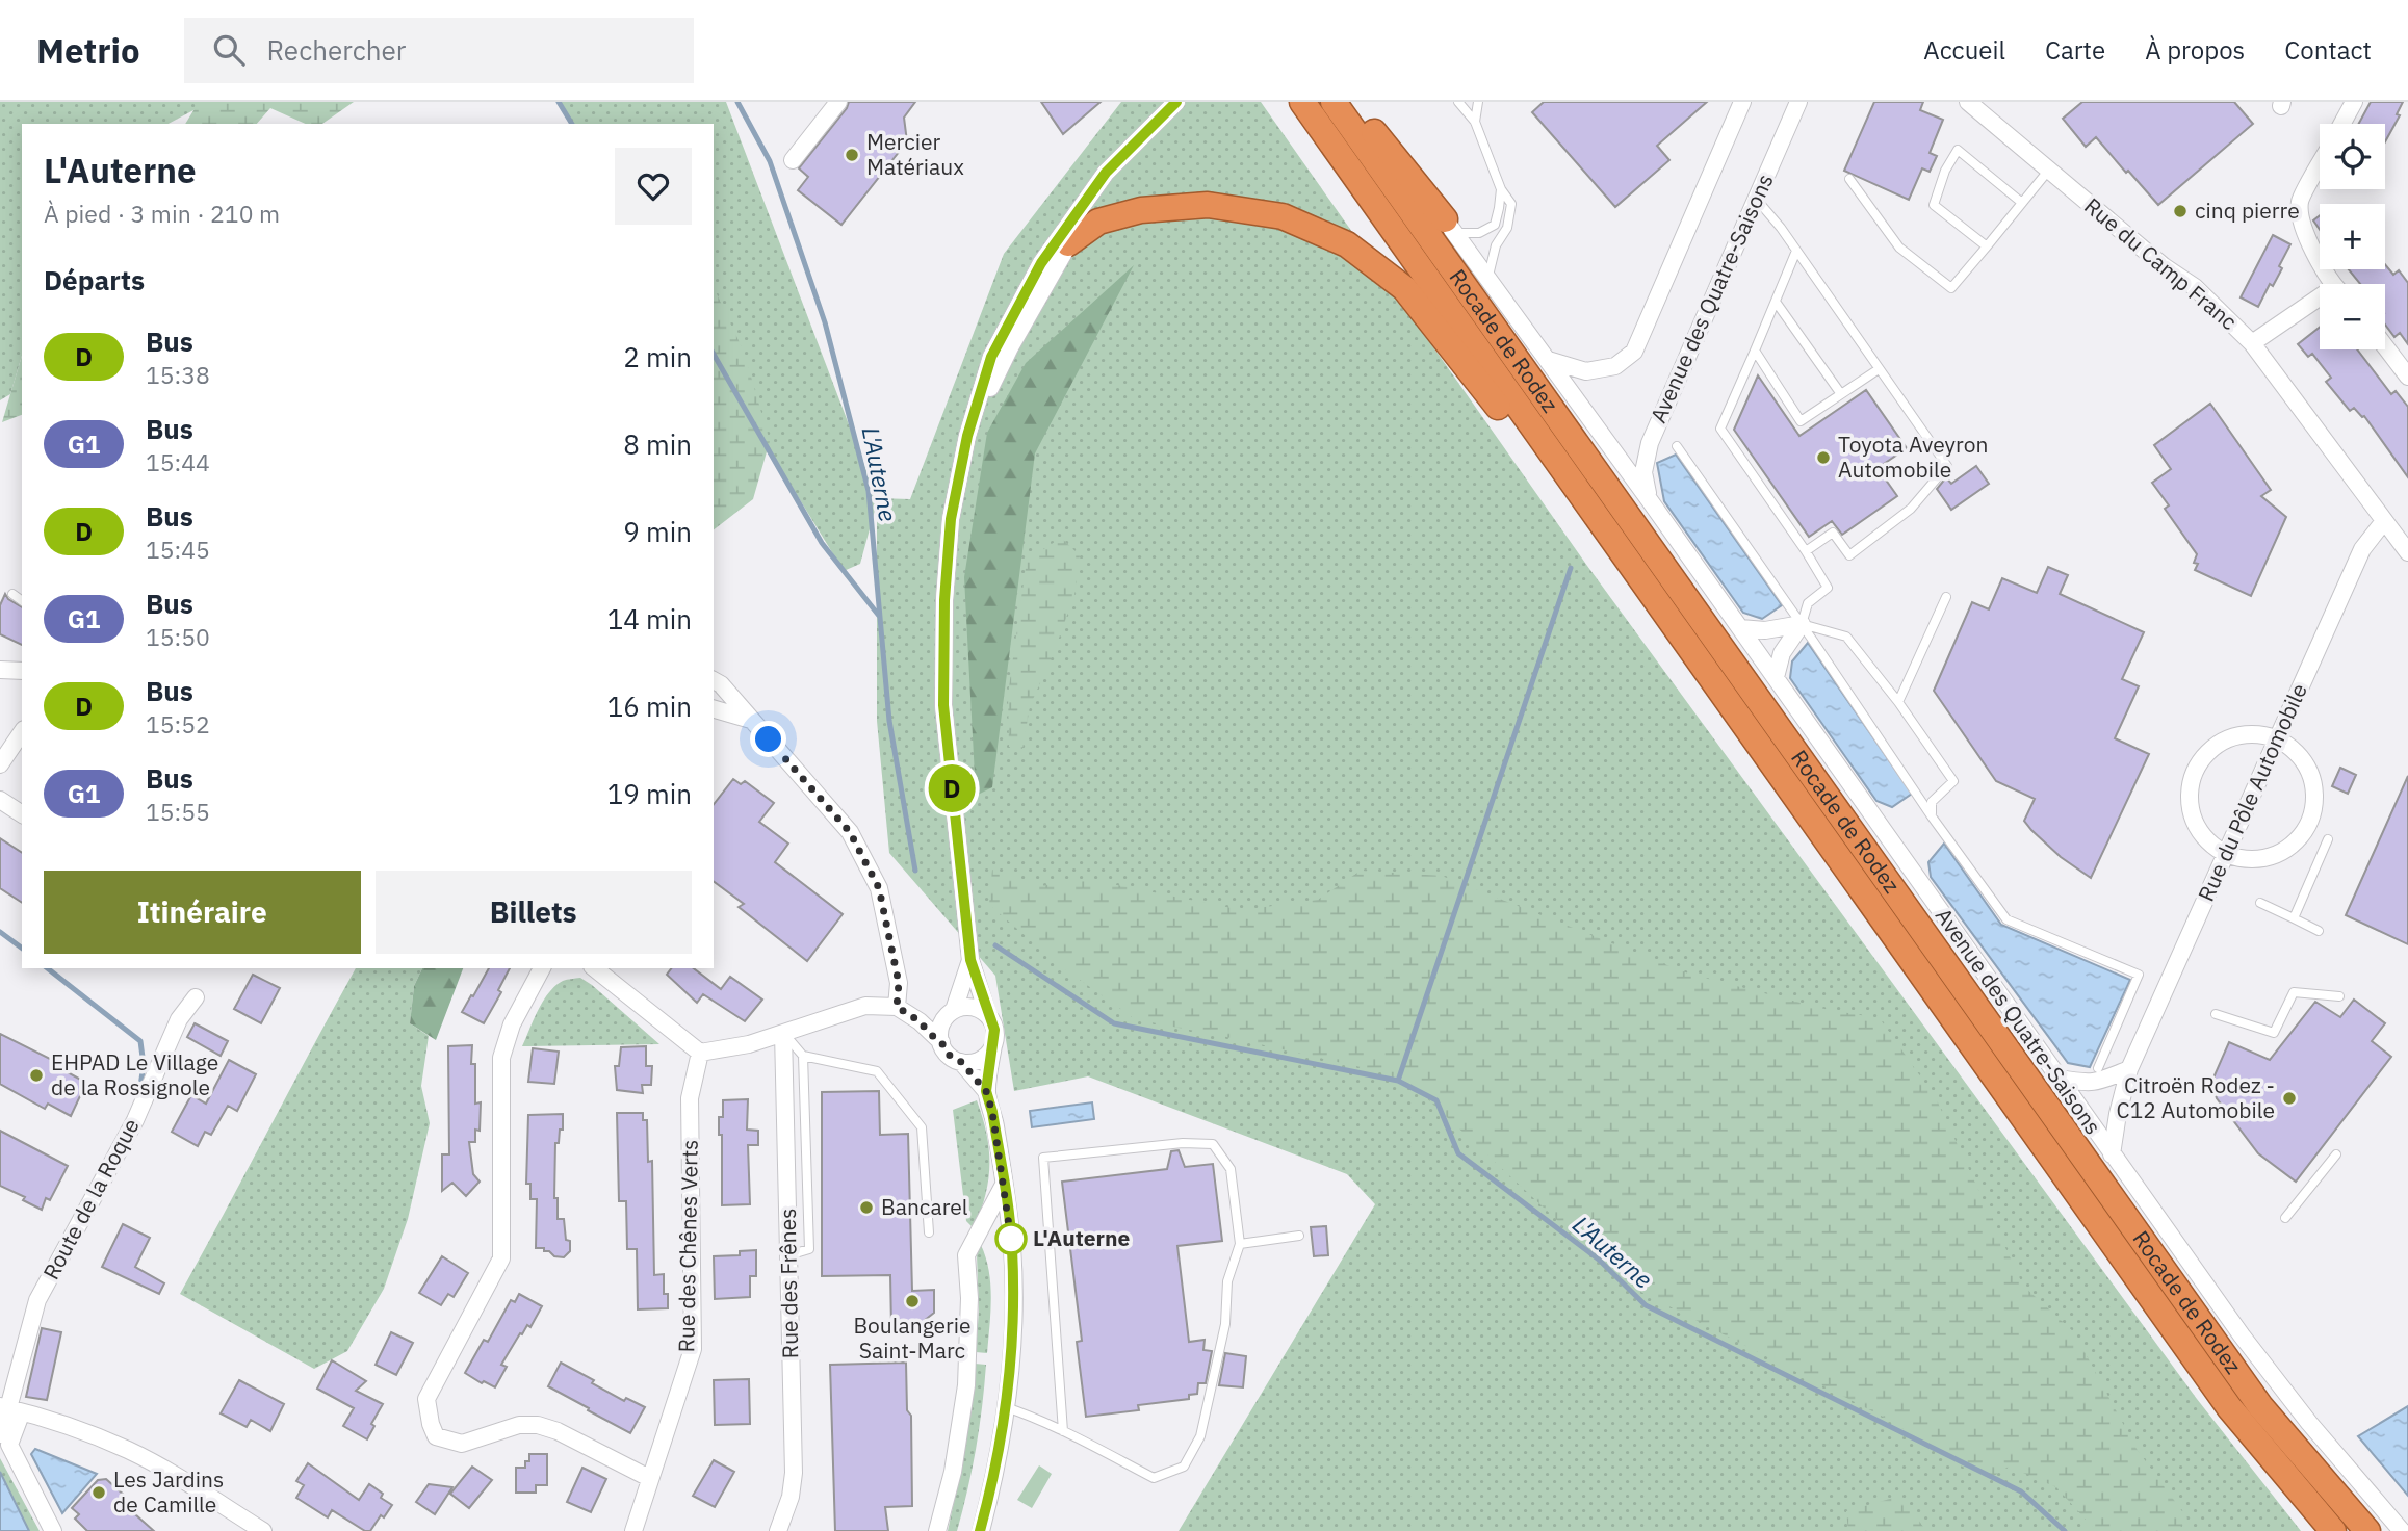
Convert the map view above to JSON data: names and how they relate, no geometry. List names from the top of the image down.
{
  "streets": {
    "highway": ["Rocade de Rodez"],
    "street": [
      "Rue du Camp Franc",
      "Avenue des Quatre-Saisons",
      "Rue du Pôle Automobile",
      "Route de la Roque",
      "Rue des Chênes Verts",
      "Rue des Frênes"
    ]
  },
  "crossings": [
    ["Rue du Camp Franc", "Rue du Pôle Automobile"],
    ["Avenue des Quatre-Saisons", "Rue du Pôle Automobile"]
  ],
  "water": ["L'Auterne"],
  "places": [
    "Mercier Matériaux",
    "cinq pierre",
    "Toyota Aveyron Automobile",
    "EHPAD Le Village de la Rossignole",
    "Citroën Rodez - C12 Automobile",
    "Bancarel",
    "L'Auterne",
    "Boulangerie Saint-Marc",
    "Les Jardins de Camille"
  ],
  "lines": ["bus line D"],
  "page": {
    "header": "Metrio",
    "search": "Rechercher",
    "nav": [
      "Accueil",
      "Carte",
      "À propos",
      "Contact"
    ],
    "on_map": "D",
    "map_buttons": ["+", "−"],
    "heading": [
      ["L'Auterne", "À pied · 3 min · 210 m"],
      "Départs"
    ],
    "list": [
      {
        "mark": "D",
        "name": "Bus",
        "note": "15:38",
        "value": "2 min"
      },
      {
        "mark": "G1",
        "name": "Bus",
        "note": "15:44",
        "value": "8 min"
      },
      {
        "mark": "D",
        "name": "Bus",
        "note": "15:45",
        "value": "9 min"
      },
      {
        "mark": "G1",
        "name": "Bus",
        "note": "15:50",
        "value": "14 min"
      },
      {
        "mark": "D",
        "name": "Bus",
        "note": "15:52",
        "value": "16 min"
      },
      {
        "mark": "G1",
        "name": "Bus",
        "note": "15:55",
        "value": "19 min"
      }
    ],
    "buttons": ["Itinéraire", "Billets"]
  }
}
